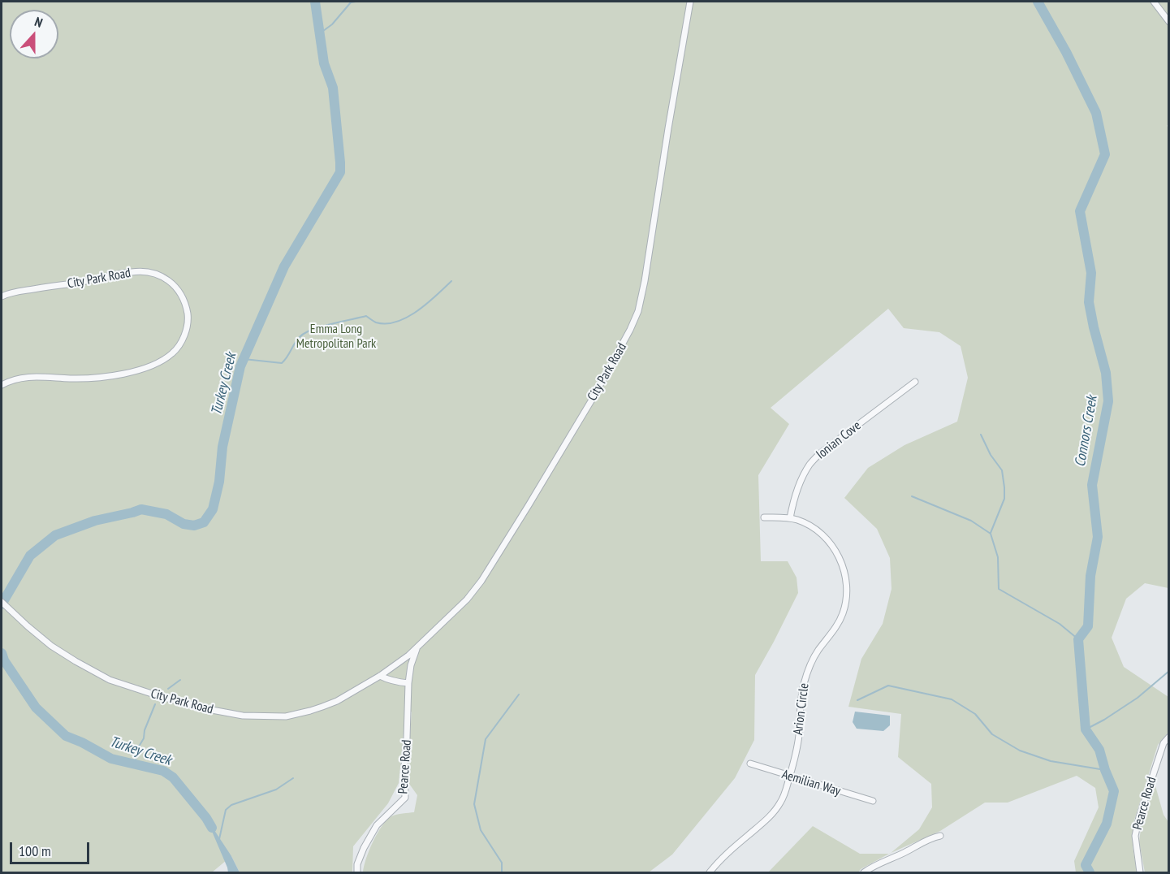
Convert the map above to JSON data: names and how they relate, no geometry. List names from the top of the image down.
{
  "streets": {
    "street": [
      "City Park Road",
      "Ionian Cove",
      "Arion Circle",
      "Pearce Road",
      "Aemilian Way"
    ]
  },
  "crossings": [
    ["City Park Road", "Pearce Road"],
    ["Ionian Cove", "Arion Circle"],
    ["Arion Circle", "Aemilian Way"]
  ],
  "water": ["Turkey Creek", "Connors Creek"],
  "parks": ["Emma Long Metropolitan Park"],
  "scale_bar": "100 m",
  "north": "top"
}
